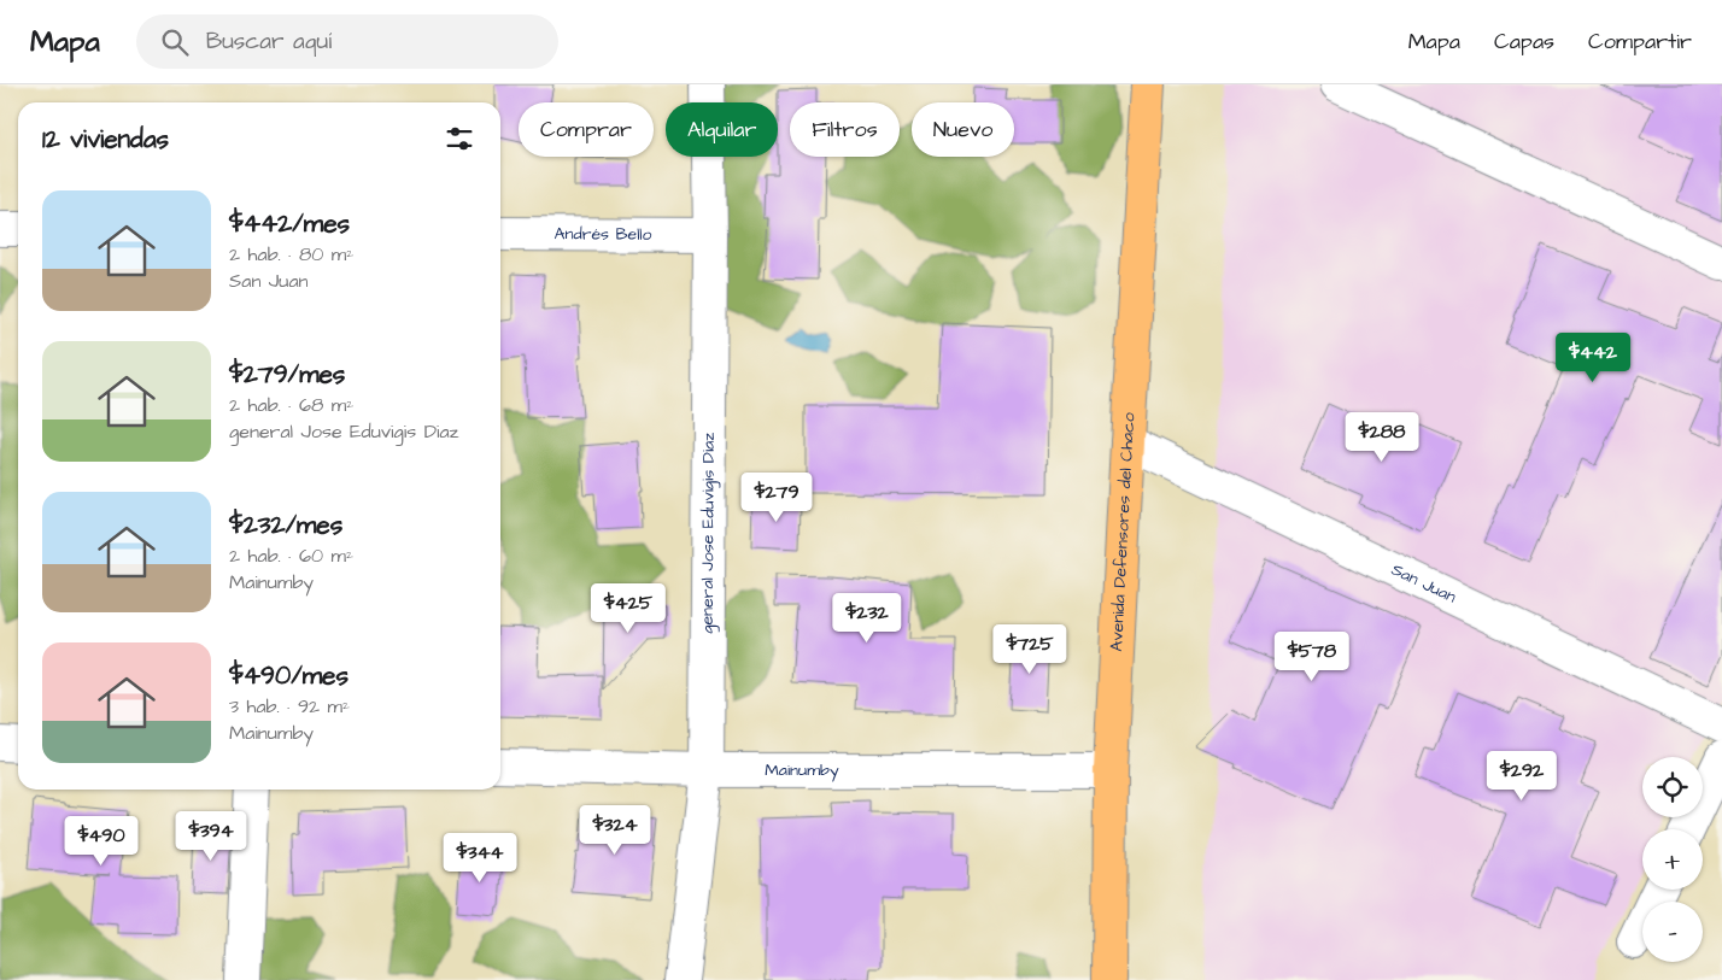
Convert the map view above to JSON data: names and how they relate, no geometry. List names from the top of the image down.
{
  "streets": {
    "main road": ["Avenida Defensores del Chaco"],
    "street": [
      "Andrés Bello",
      "general Jose Eduvigis Diaz",
      "San Juan",
      "Mainumby"
    ]
  },
  "crossings": [
    ["Andrés Bello", "general Jose Eduvigis Diaz"],
    ["Avenida Defensores del Chaco", "San Juan"],
    ["Avenida Defensores del Chaco", "Mainumby"],
    ["general Jose Eduvigis Diaz", "Mainumby"]
  ],
  "page": {
    "header": "Mapa",
    "search": "Buscar aquí",
    "nav": ["Mapa", "Capas", "Compartir"],
    "chip": [
      "Comprar",
      "Alquilar",
      "Filtros",
      "Nuevo"
    ],
    "heading": "12 viviendas",
    "list": [
      {
        "name": "$442/mes",
        "note": "2 hab. · 80 m² · San Juan"
      },
      {
        "name": "$279/mes",
        "note": "2 hab. · 68 m² · general Jose Eduvigis Diaz"
      },
      {
        "name": "$232/mes",
        "note": "2 hab. · 60 m² · Mainumby"
      },
      {
        "name": "$490/mes",
        "note": "3 hab. · 92 m² · Mainumby"
      }
    ],
    "price": [
      "$442",
      "$288",
      "$279",
      "$425",
      "$232",
      "$725",
      "$578",
      "$292",
      "$324",
      "$394",
      "$490",
      "$344"
    ],
    "map_buttons": ["+", "−"]
  }
}
